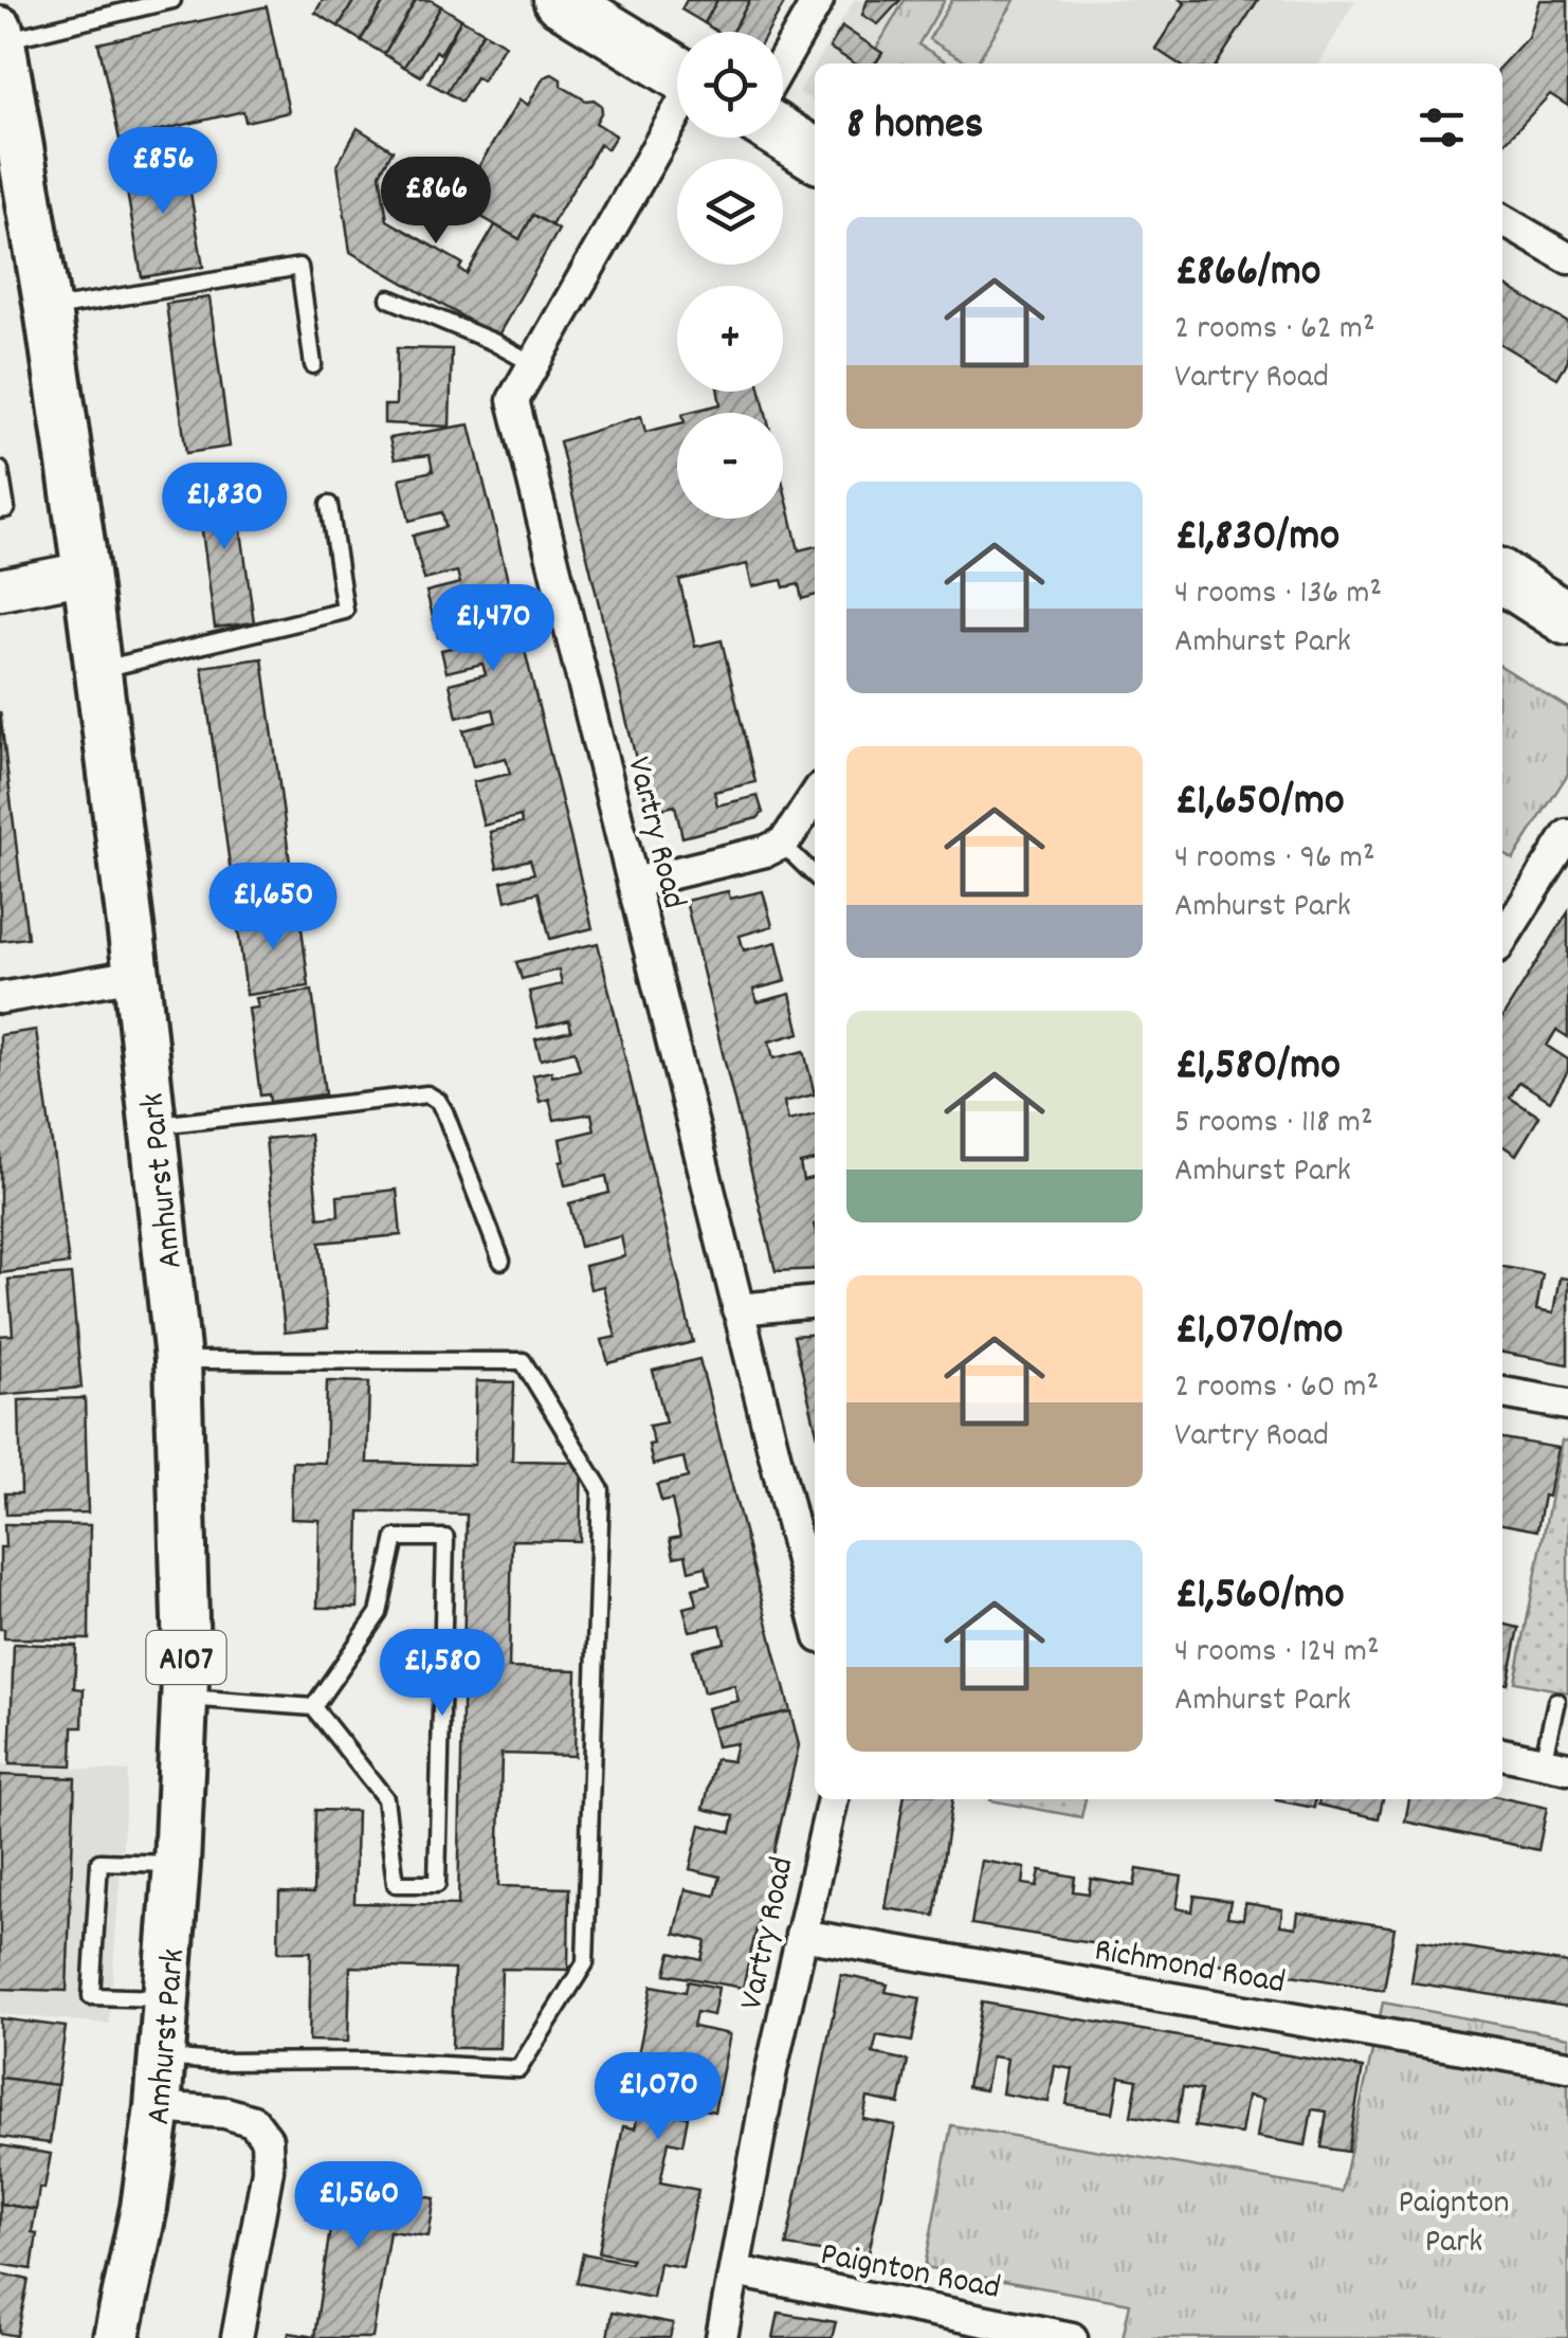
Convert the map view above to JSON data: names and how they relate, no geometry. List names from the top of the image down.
{
  "streets": {
    "main road": ["Amhurst Park", "A107"],
    "street": ["Vartry Road", "Richmond Road", "Paignton Road"]
  },
  "crossings": [
    ["Vartry Road", "Richmond Road"],
    ["Vartry Road", "Paignton Road"]
  ],
  "parks": ["Paignton Park"],
  "page": {
    "map_buttons": ["+", "−"],
    "heading": "8 homes",
    "price": [
      "£856",
      "£866",
      "£1,830",
      "£1,470",
      "£1,650",
      "£1,580",
      "£1,070",
      "£1,560"
    ],
    "list": [
      {
        "name": "£866/mo",
        "note": "2 rooms · 62 m² · Vartry Road"
      },
      {
        "name": "£1,830/mo",
        "note": "4 rooms · 136 m² · Amhurst Park"
      },
      {
        "name": "£1,650/mo",
        "note": "4 rooms · 96 m² · Amhurst Park"
      },
      {
        "name": "£1,580/mo",
        "note": "5 rooms · 118 m² · Amhurst Park"
      },
      {
        "name": "£1,070/mo",
        "note": "2 rooms · 60 m² · Vartry Road"
      },
      {
        "name": "£1,560/mo",
        "note": "4 rooms · 124 m² · Amhurst Park"
      }
    ]
  }
}
